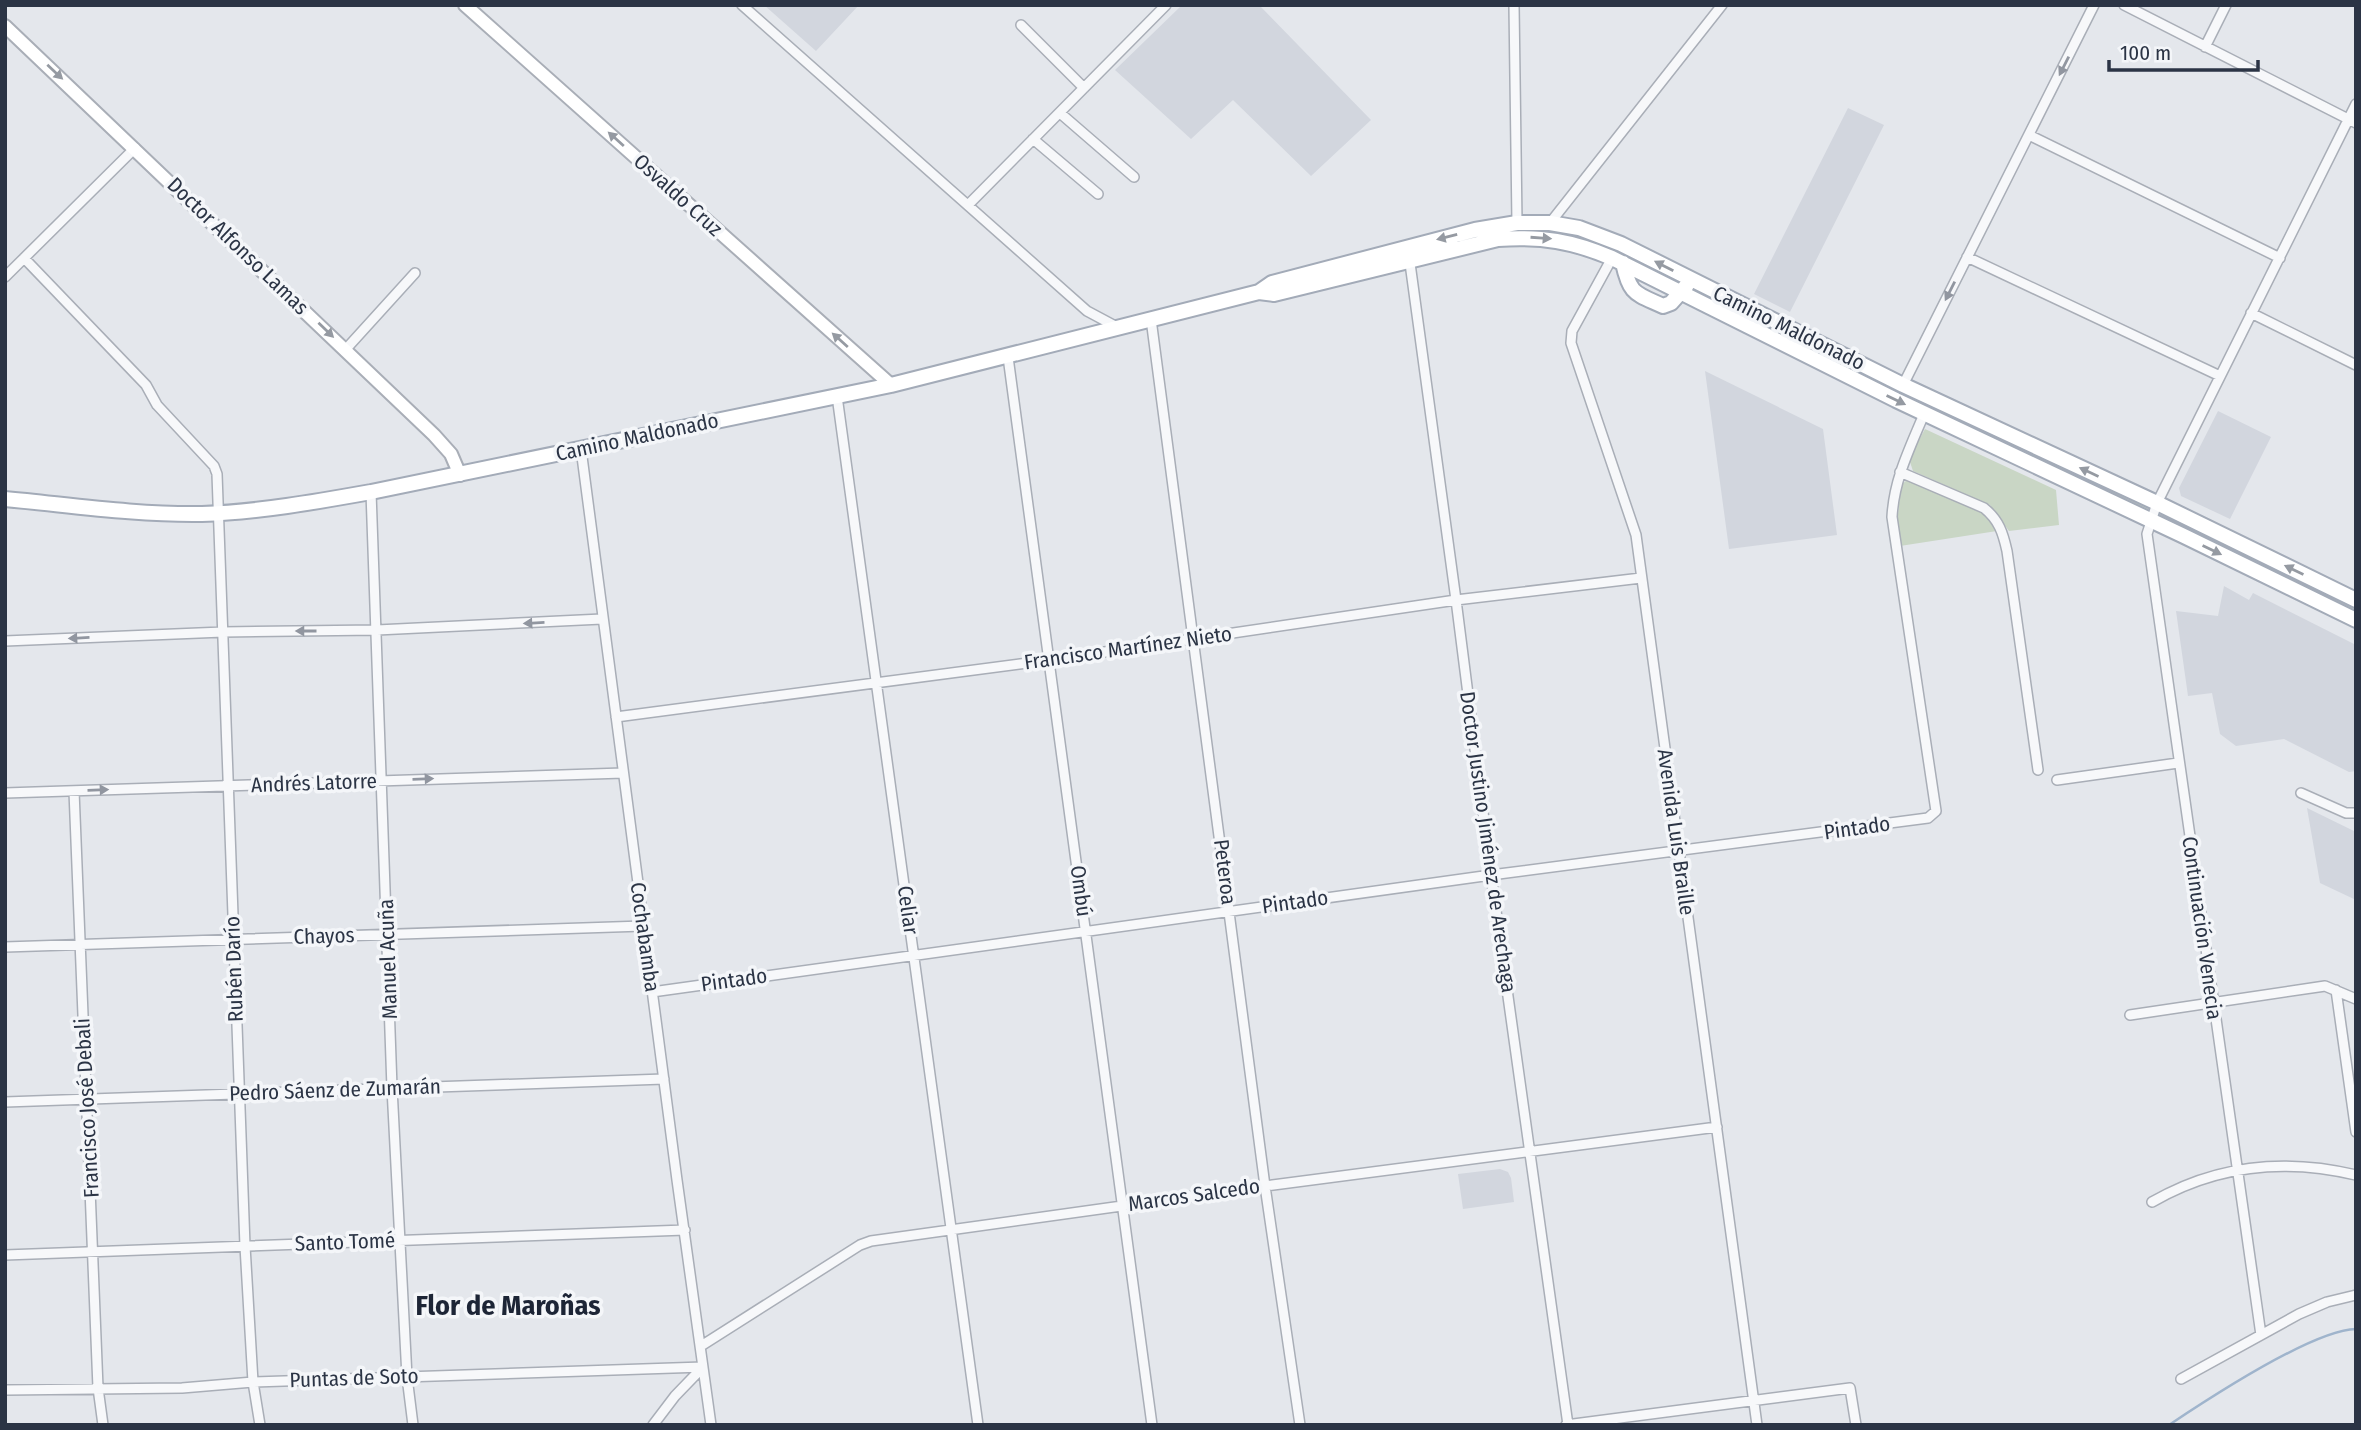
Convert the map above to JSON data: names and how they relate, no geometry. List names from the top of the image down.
{
  "streets": {
    "main road": ["Camino Maldonado"],
    "street": [
      "Osvaldo Cruz",
      "Doctor Alfonso Lamas",
      "Francisco Martínez Nieto",
      "Andrés Latorre",
      "Pintado",
      "Avenida Luis Braille",
      "Doctor Justino Jiménez de Arechaga",
      "Peteroa",
      "Ombú",
      "Celiar",
      "Continuación Venecia",
      "Chayos",
      "Cochabamba",
      "Manuel Acuña",
      "Rubén Darío",
      "Pedro Sáenz de Zumarán",
      "Francisco José Debali",
      "Marcos Salcedo",
      "Santo Tomé",
      "Puntas de Soto"
    ]
  },
  "crossings": [
    ["Osvaldo Cruz", "Camino Maldonado"],
    ["Doctor Alfonso Lamas", "Camino Maldonado"],
    ["Camino Maldonado", "Avenida Luis Braille"],
    ["Camino Maldonado", "Doctor Justino Jiménez de Arechaga"],
    ["Camino Maldonado", "Peteroa"],
    ["Camino Maldonado", "Ombú"],
    ["Camino Maldonado", "Celiar"],
    ["Camino Maldonado", "Continuación Venecia"],
    ["Camino Maldonado", "Cochabamba"],
    ["Camino Maldonado", "Manuel Acuña"],
    ["Camino Maldonado", "Rubén Darío"],
    ["Francisco Martínez Nieto", "Avenida Luis Braille"],
    ["Francisco Martínez Nieto", "Doctor Justino Jiménez de Arechaga"],
    ["Francisco Martínez Nieto", "Peteroa"],
    ["Francisco Martínez Nieto", "Ombú"],
    ["Francisco Martínez Nieto", "Celiar"],
    ["Francisco Martínez Nieto", "Cochabamba"],
    ["Andrés Latorre", "Cochabamba"],
    ["Andrés Latorre", "Manuel Acuña"],
    ["Andrés Latorre", "Rubén Darío"],
    ["Andrés Latorre", "Francisco José Debali"],
    ["Pintado", "Avenida Luis Braille"],
    ["Pintado", "Doctor Justino Jiménez de Arechaga"],
    ["Pintado", "Peteroa"],
    ["Pintado", "Ombú"],
    ["Pintado", "Celiar"],
    ["Pintado", "Cochabamba"],
    ["Avenida Luis Braille", "Marcos Salcedo"],
    ["Doctor Justino Jiménez de Arechaga", "Marcos Salcedo"],
    ["Peteroa", "Marcos Salcedo"],
    ["Ombú", "Marcos Salcedo"],
    ["Celiar", "Marcos Salcedo"],
    ["Chayos", "Cochabamba"],
    ["Chayos", "Manuel Acuña"],
    ["Chayos", "Rubén Darío"],
    ["Chayos", "Francisco José Debali"],
    ["Cochabamba", "Pedro Sáenz de Zumarán"],
    ["Cochabamba", "Marcos Salcedo"],
    ["Cochabamba", "Santo Tomé"],
    ["Cochabamba", "Puntas de Soto"],
    ["Manuel Acuña", "Pedro Sáenz de Zumarán"],
    ["Manuel Acuña", "Santo Tomé"],
    ["Manuel Acuña", "Puntas de Soto"],
    ["Rubén Darío", "Pedro Sáenz de Zumarán"],
    ["Rubén Darío", "Santo Tomé"],
    ["Rubén Darío", "Puntas de Soto"],
    ["Pedro Sáenz de Zumarán", "Francisco José Debali"],
    ["Francisco José Debali", "Santo Tomé"],
    ["Francisco José Debali", "Puntas de Soto"]
  ],
  "one_way": ["Osvaldo Cruz", "Doctor Alfonso Lamas", "Andrés Latorre"],
  "districts": ["Flor de Maroñas"],
  "scale_bar": "100 m"
}
